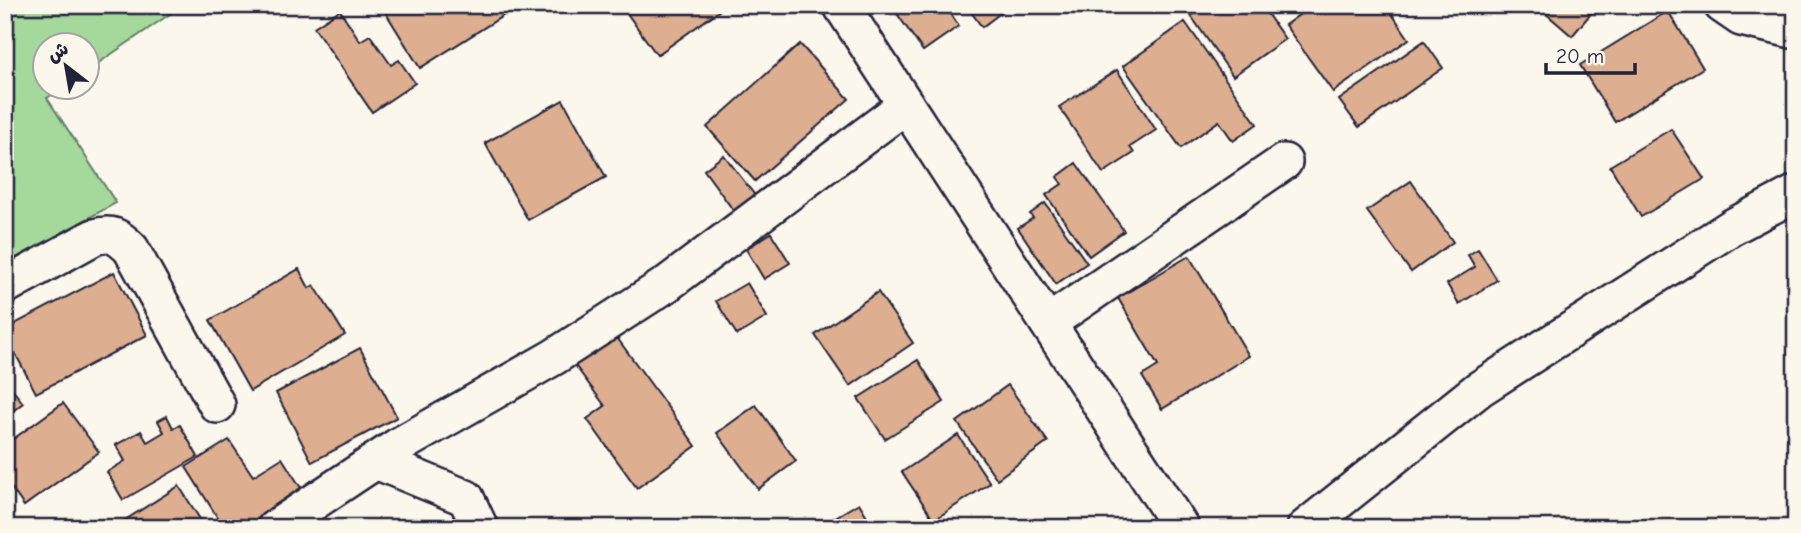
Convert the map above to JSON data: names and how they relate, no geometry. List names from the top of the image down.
{
  "scale_bar": "20 m",
  "north": "top left"
}
